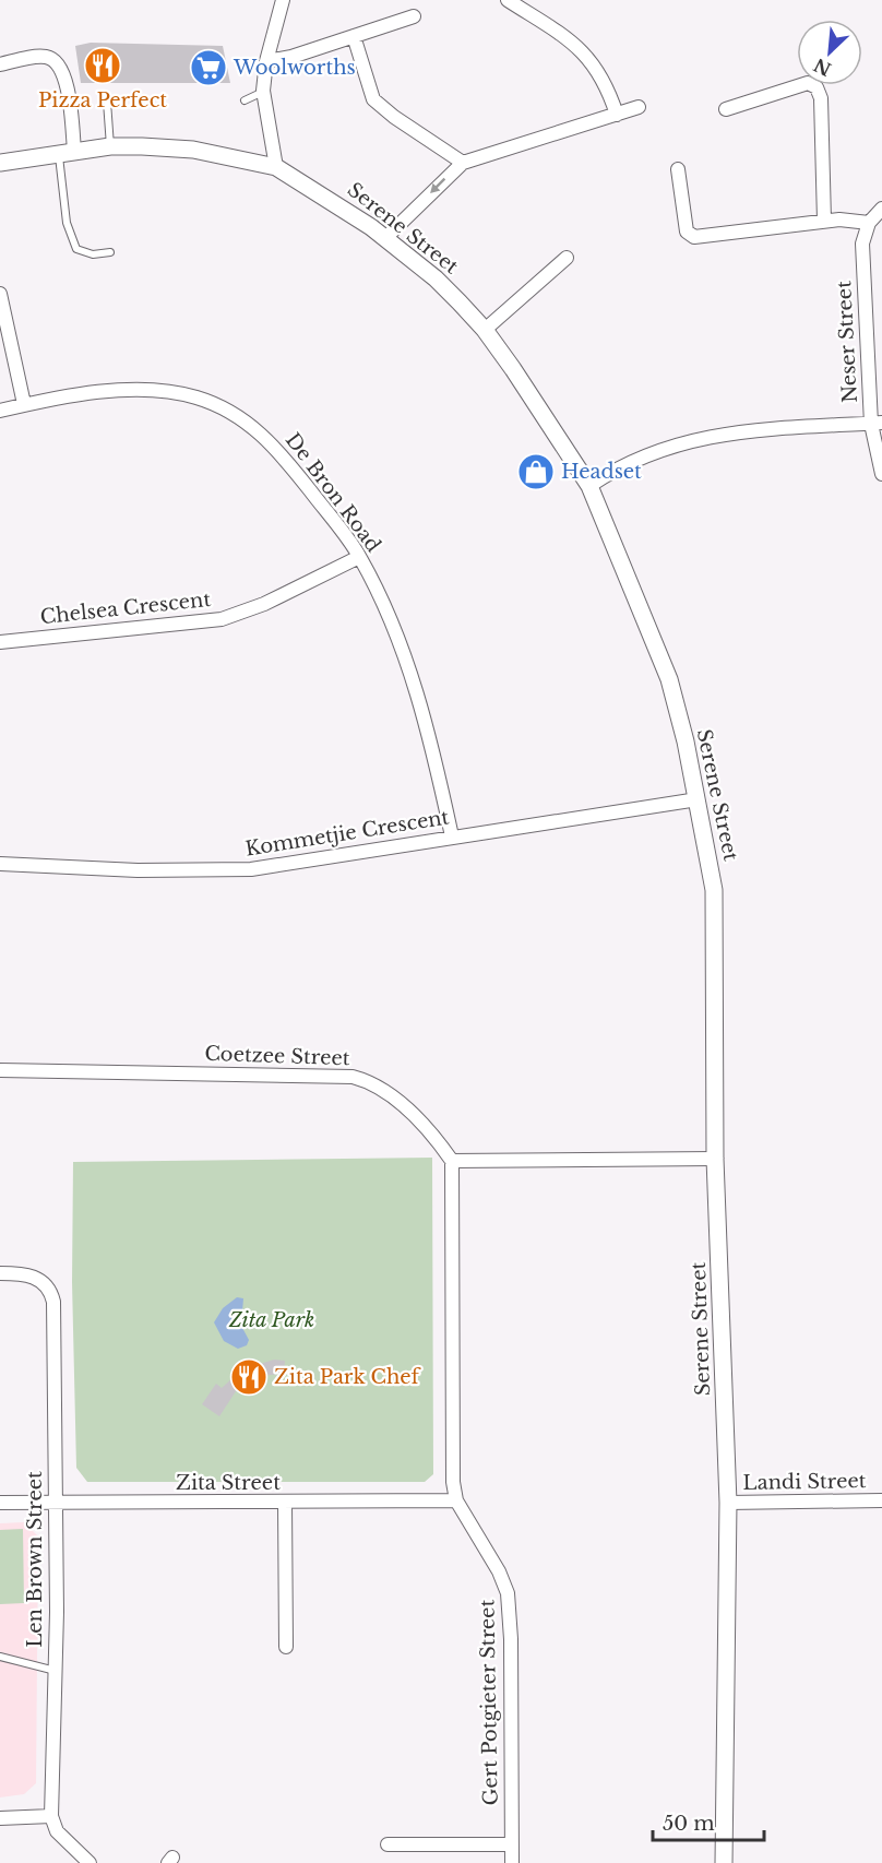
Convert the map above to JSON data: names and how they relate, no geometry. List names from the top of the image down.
{
  "streets": {
    "street": [
      "Serene Street",
      "Neser Street",
      "De Bron Road",
      "Chelsea Crescent",
      "Kommetjie Crescent",
      "Coetzee Street",
      "Landi Street",
      "Zita Street",
      "Len Brown Street",
      "Gert Potgieter Street"
    ]
  },
  "crossings": [
    ["Serene Street", "Kommetjie Crescent"],
    ["Serene Street", "Landi Street"],
    ["De Bron Road", "Chelsea Crescent"],
    ["De Bron Road", "Kommetjie Crescent"],
    ["Coetzee Street", "Gert Potgieter Street"],
    ["Zita Street", "Len Brown Street"],
    ["Zita Street", "Gert Potgieter Street"]
  ],
  "parks": ["Zita Park"],
  "places": {
    "restaurant": ["Pizza Perfect", "Zita Park Chef"],
    "supermarket": ["Woolworths"],
    "shop": ["Headset"]
  },
  "scale_bar": "50 m",
  "north": "bottom left"
}
